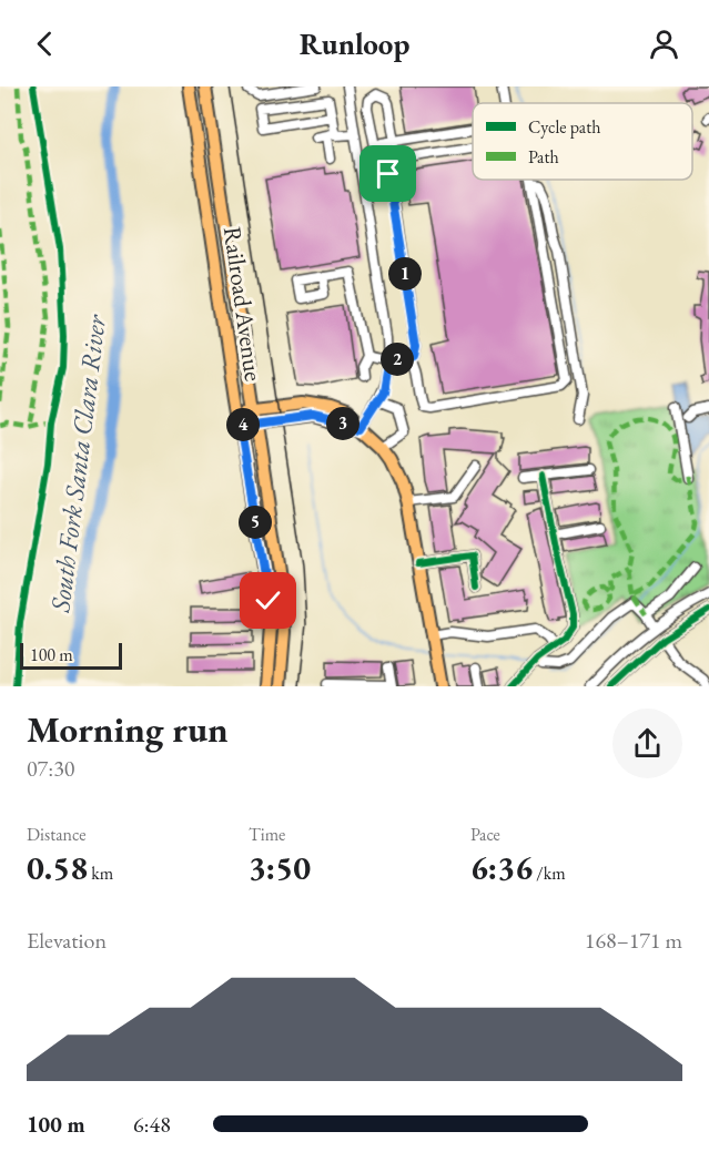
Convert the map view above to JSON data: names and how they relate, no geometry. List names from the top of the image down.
{
  "streets": {
    "main road": ["Railroad Avenue"]
  },
  "water": ["South Fork Santa Clara River"],
  "legend": ["Cycle path", "Path"],
  "scale_bar": "100 m",
  "page": {
    "header": "Runloop",
    "pins": [
      "1",
      "2",
      "3",
      "4",
      "5"
    ],
    "scale": "100 m",
    "heading": ["Morning run", "07:30"],
    "stats": [
      ["Distance", "0.58 km"],
      ["Time", "3:50"],
      ["Pace", "6:36 /km"]
    ],
    "chart": ["Elevation", "168–171 m"],
    "list": [
      {
        "name": "100 m",
        "note": "6:48"
      }
    ]
  }
}
